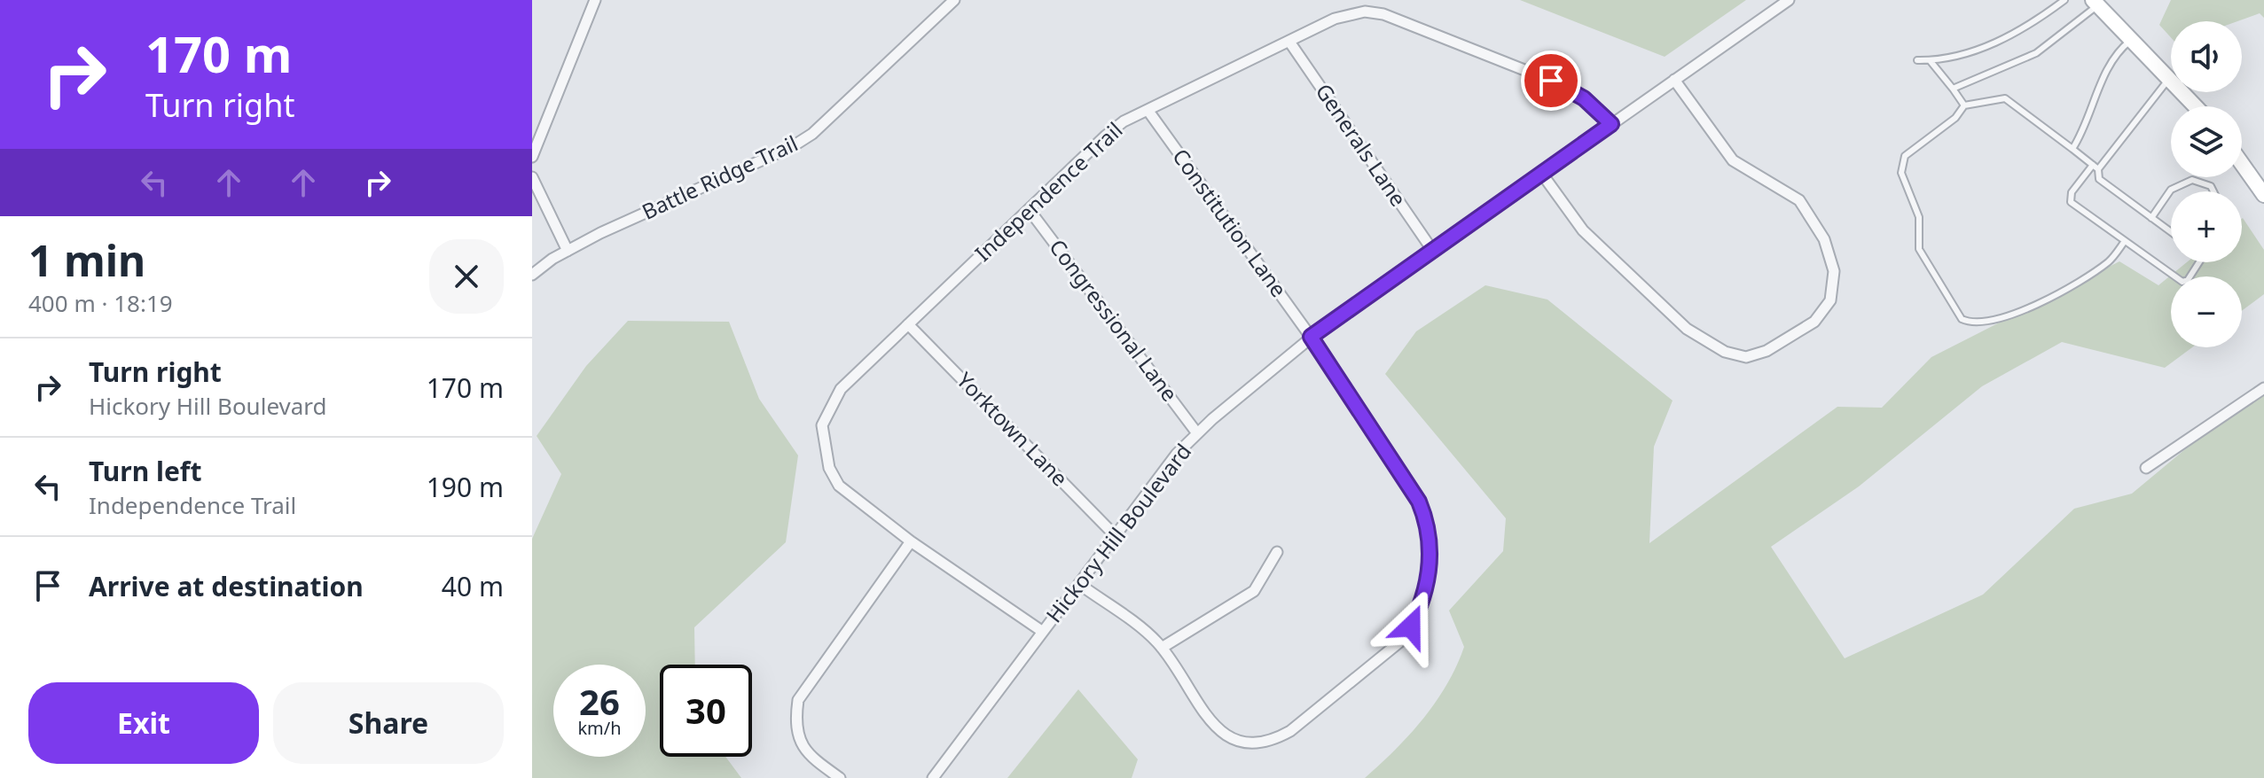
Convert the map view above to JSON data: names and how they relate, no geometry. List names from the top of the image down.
{
  "streets": {
    "street": [
      "Generals Lane",
      "Battle Ridge Trail",
      "Independence Trail",
      "Constitution Lane",
      "Congressional Lane",
      "Yorktown Lane",
      "Hickory Hill Boulevard"
    ]
  },
  "crossings": [
    ["Generals Lane", "Independence Trail"],
    ["Generals Lane", "Hickory Hill Boulevard"],
    ["Independence Trail", "Constitution Lane"],
    ["Independence Trail", "Congressional Lane"],
    ["Independence Trail", "Yorktown Lane"],
    ["Independence Trail", "Hickory Hill Boulevard"],
    ["Constitution Lane", "Hickory Hill Boulevard"],
    ["Congressional Lane", "Hickory Hill Boulevard"],
    ["Yorktown Lane", "Hickory Hill Boulevard"]
  ],
  "page": {
    "turn": ["170 m", "Turn right"],
    "map_buttons": ["+", "−"],
    "heading": ["1 min", "400 m · 18:19"],
    "list": [
      {
        "name": "Turn right",
        "note": "Hickory Hill Boulevard",
        "value": "170 m"
      },
      {
        "name": "Turn left",
        "note": "Independence Trail",
        "value": "190 m"
      },
      {
        "name": "Arrive at destination",
        "value": "40 m"
      }
    ],
    "speed": "26 km/h",
    "limit": "30",
    "buttons": ["Exit", "Share"]
  }
}
